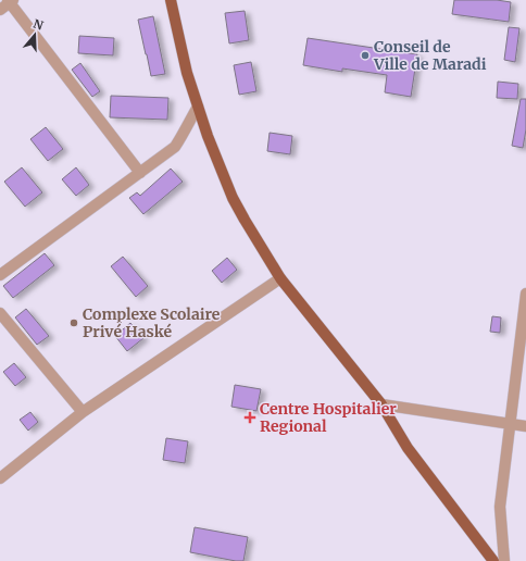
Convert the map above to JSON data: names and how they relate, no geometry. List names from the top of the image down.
{
  "places": {
    "other": ["Conseil de Ville de Maradi", "Complexe Scolaire Privé Haské"],
    "health": ["Centre Hospitalier Regional"]
  },
  "north": "top"
}
